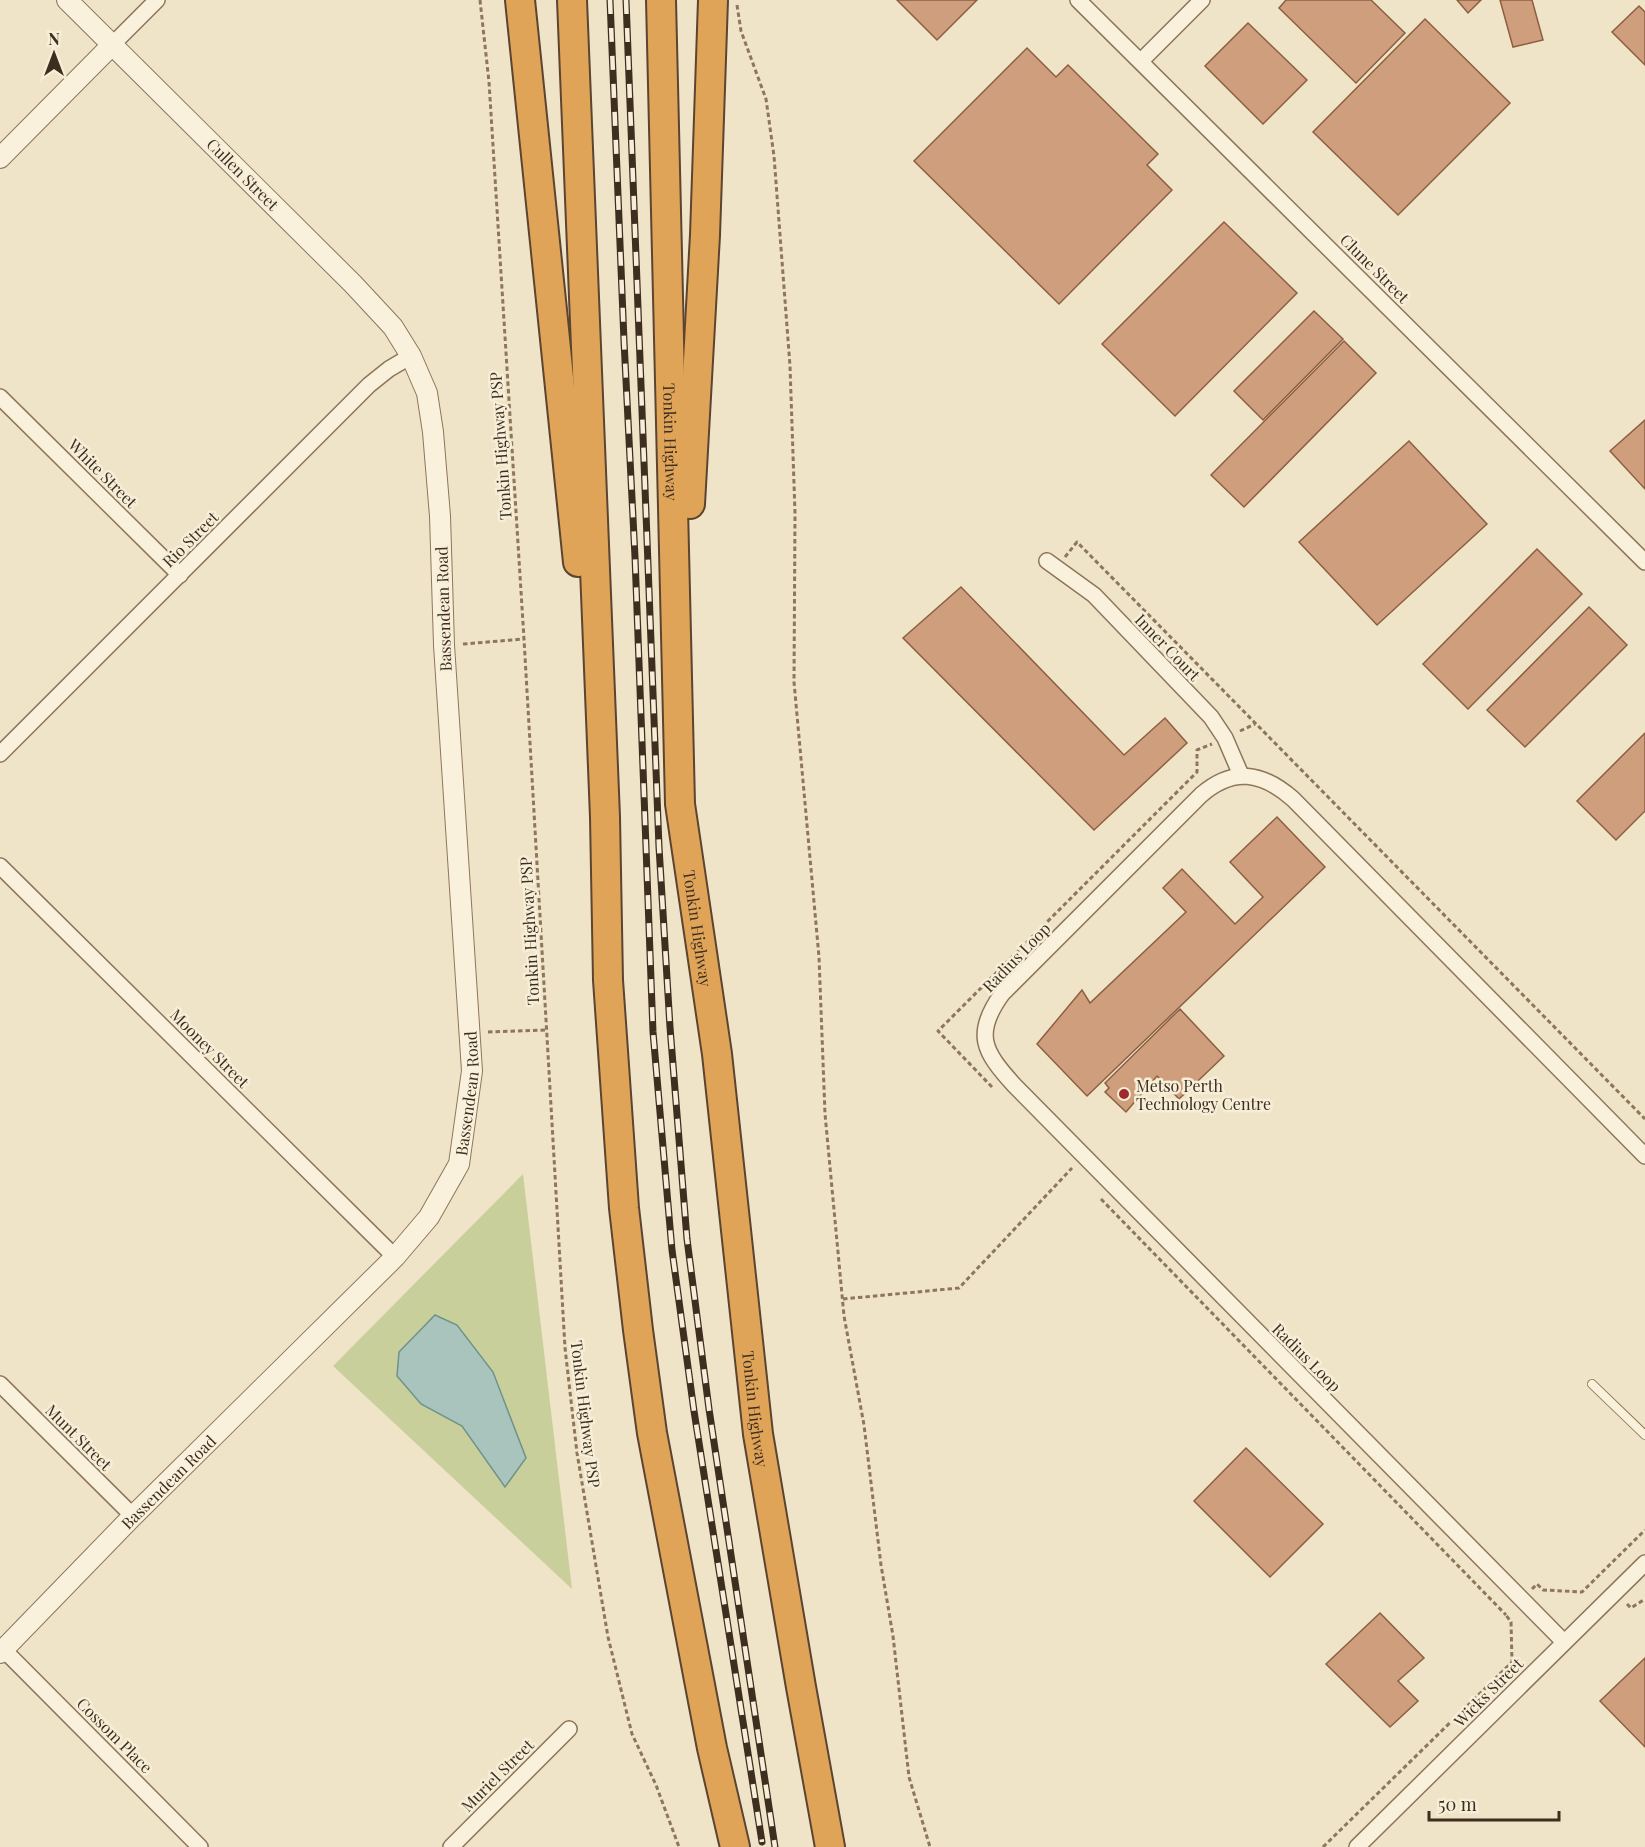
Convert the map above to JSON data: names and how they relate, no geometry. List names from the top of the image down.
{
  "streets": {
    "highway": ["Tonkin Highway"],
    "street": [
      "Cullen Street",
      "Clune Street",
      "White Street",
      "Rio Street",
      "Bassendean Road",
      "Inner Court",
      "Radius Loop",
      "Mooney Street",
      "Munt Street",
      "Wicks Street",
      "Cossom Place",
      "Muriel Street"
    ],
    "path": ["Tonkin Highway PSP"]
  },
  "crossings": [
    ["Cullen Street", "Rio Street"],
    ["Cullen Street", "Bassendean Road"],
    ["White Street", "Rio Street"],
    ["Rio Street", "Bassendean Road"],
    ["Bassendean Road", "Mooney Street"],
    ["Bassendean Road", "Munt Street"],
    ["Bassendean Road", "Cossom Place"],
    ["Inner Court", "Radius Loop"],
    ["Radius Loop", "Wicks Street"]
  ],
  "places": ["Metso Perth Technology Centre"],
  "scale_bar": "50 m",
  "north": "top"
}
